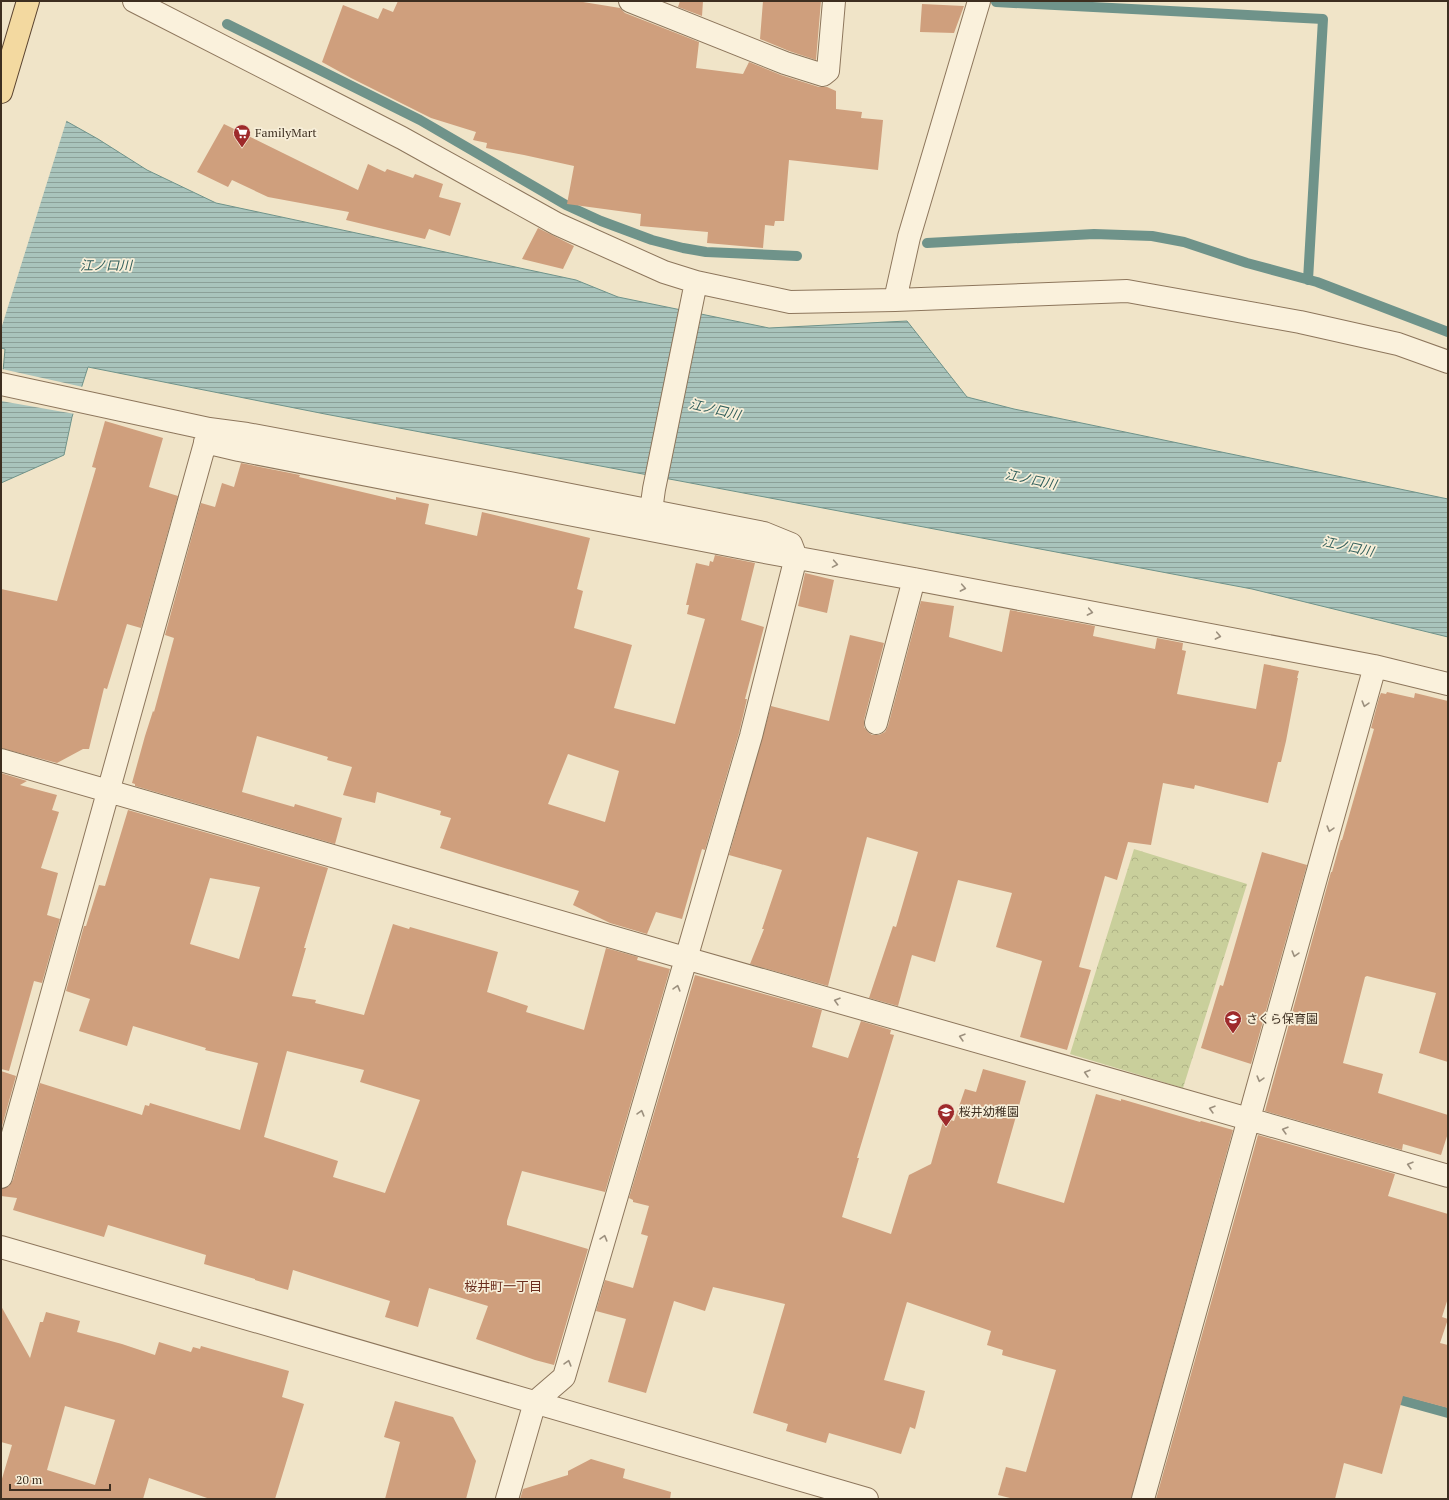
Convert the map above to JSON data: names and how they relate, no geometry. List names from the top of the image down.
{
  "districts": ["桜井町一丁目"],
  "water": ["江ノ口川"],
  "places": {
    "supermarket": ["FamilyMart"],
    "school or university": ["さくら保育園", "桜井幼稚園"]
  },
  "scale_bar": "20 m"
}
